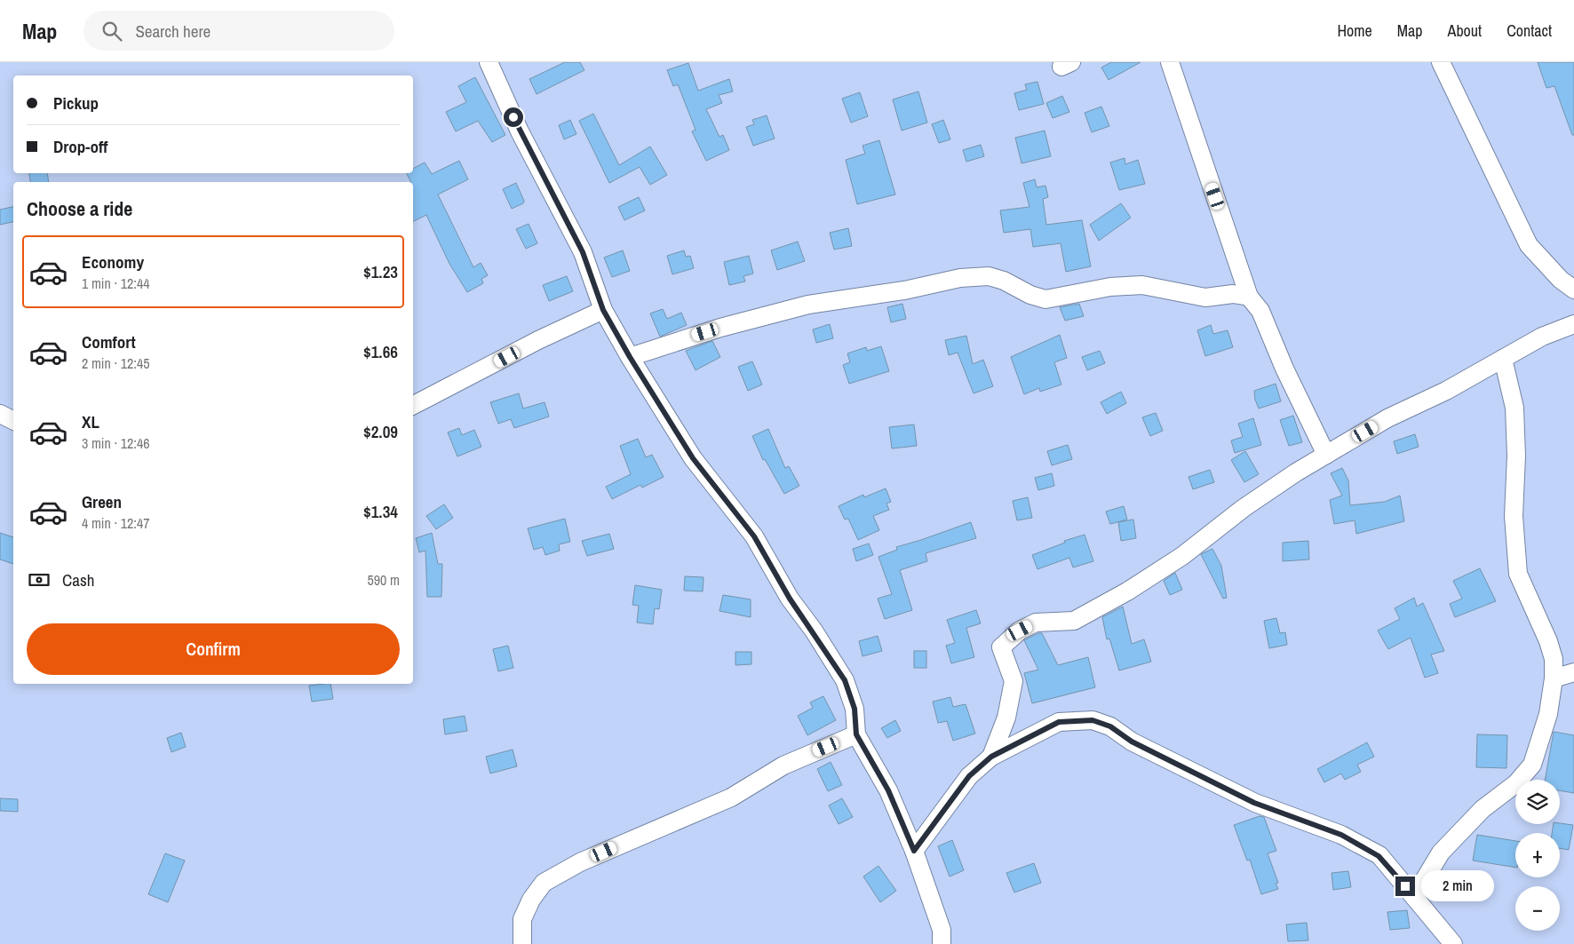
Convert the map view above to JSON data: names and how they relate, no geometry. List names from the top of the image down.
{
  "page": {
    "header": "Map",
    "search": "Search here",
    "nav": [
      "Home",
      "Map",
      "About",
      "Contact"
    ],
    "banner": ["Pickup", "Drop-off"],
    "heading": "Choose a ride",
    "list": [
      {
        "name": "Economy",
        "note": "1 min · 12:44",
        "value": "$1.23"
      },
      {
        "name": "Comfort",
        "note": "2 min · 12:45",
        "value": "$1.66"
      },
      {
        "name": "XL",
        "note": "3 min · 12:46",
        "value": "$2.09"
      },
      {
        "name": "Green",
        "note": "4 min · 12:47",
        "value": "$1.34"
      }
    ],
    "pay": ["Cash", "590 m"],
    "buttons": "Confirm",
    "map_buttons": ["+", "−"],
    "bubble": "2 min"
  }
}
